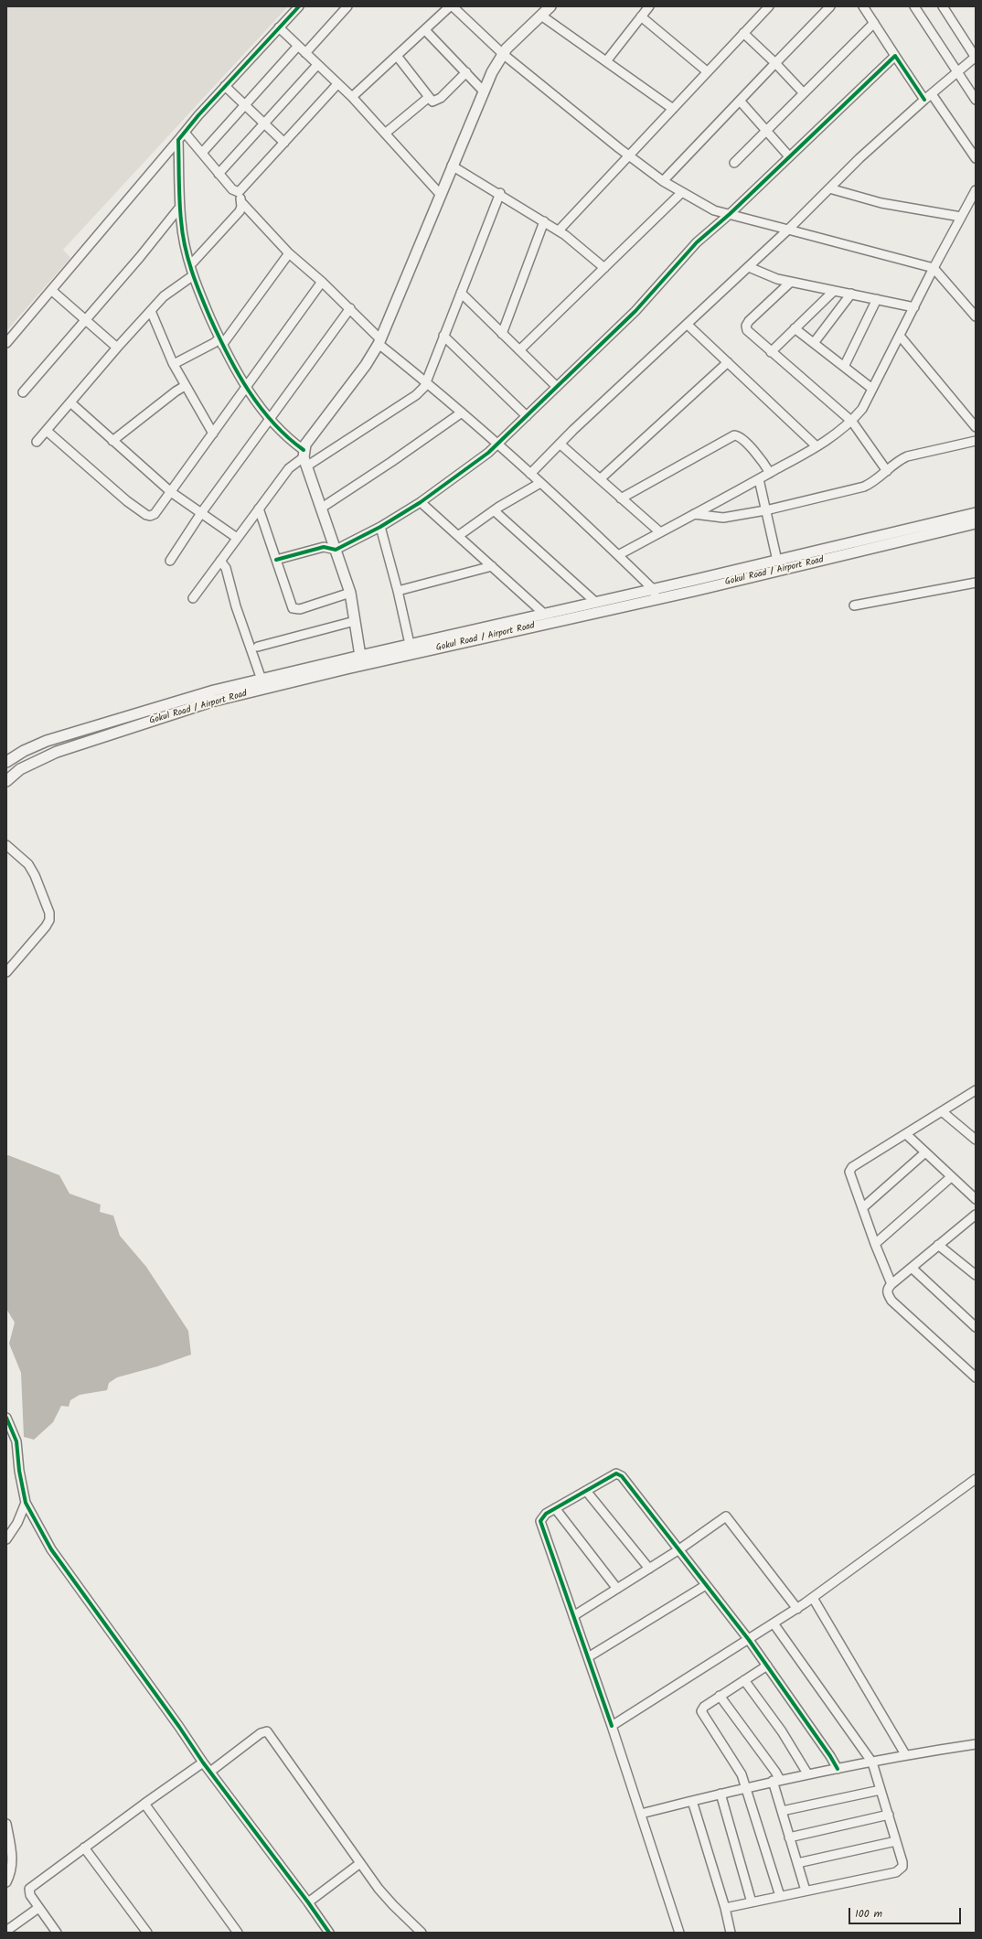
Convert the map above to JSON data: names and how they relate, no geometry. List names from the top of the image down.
{
  "streets": {
    "main road": ["Gokul Road / Airport Road"]
  },
  "scale_bar": "100 m"
}
